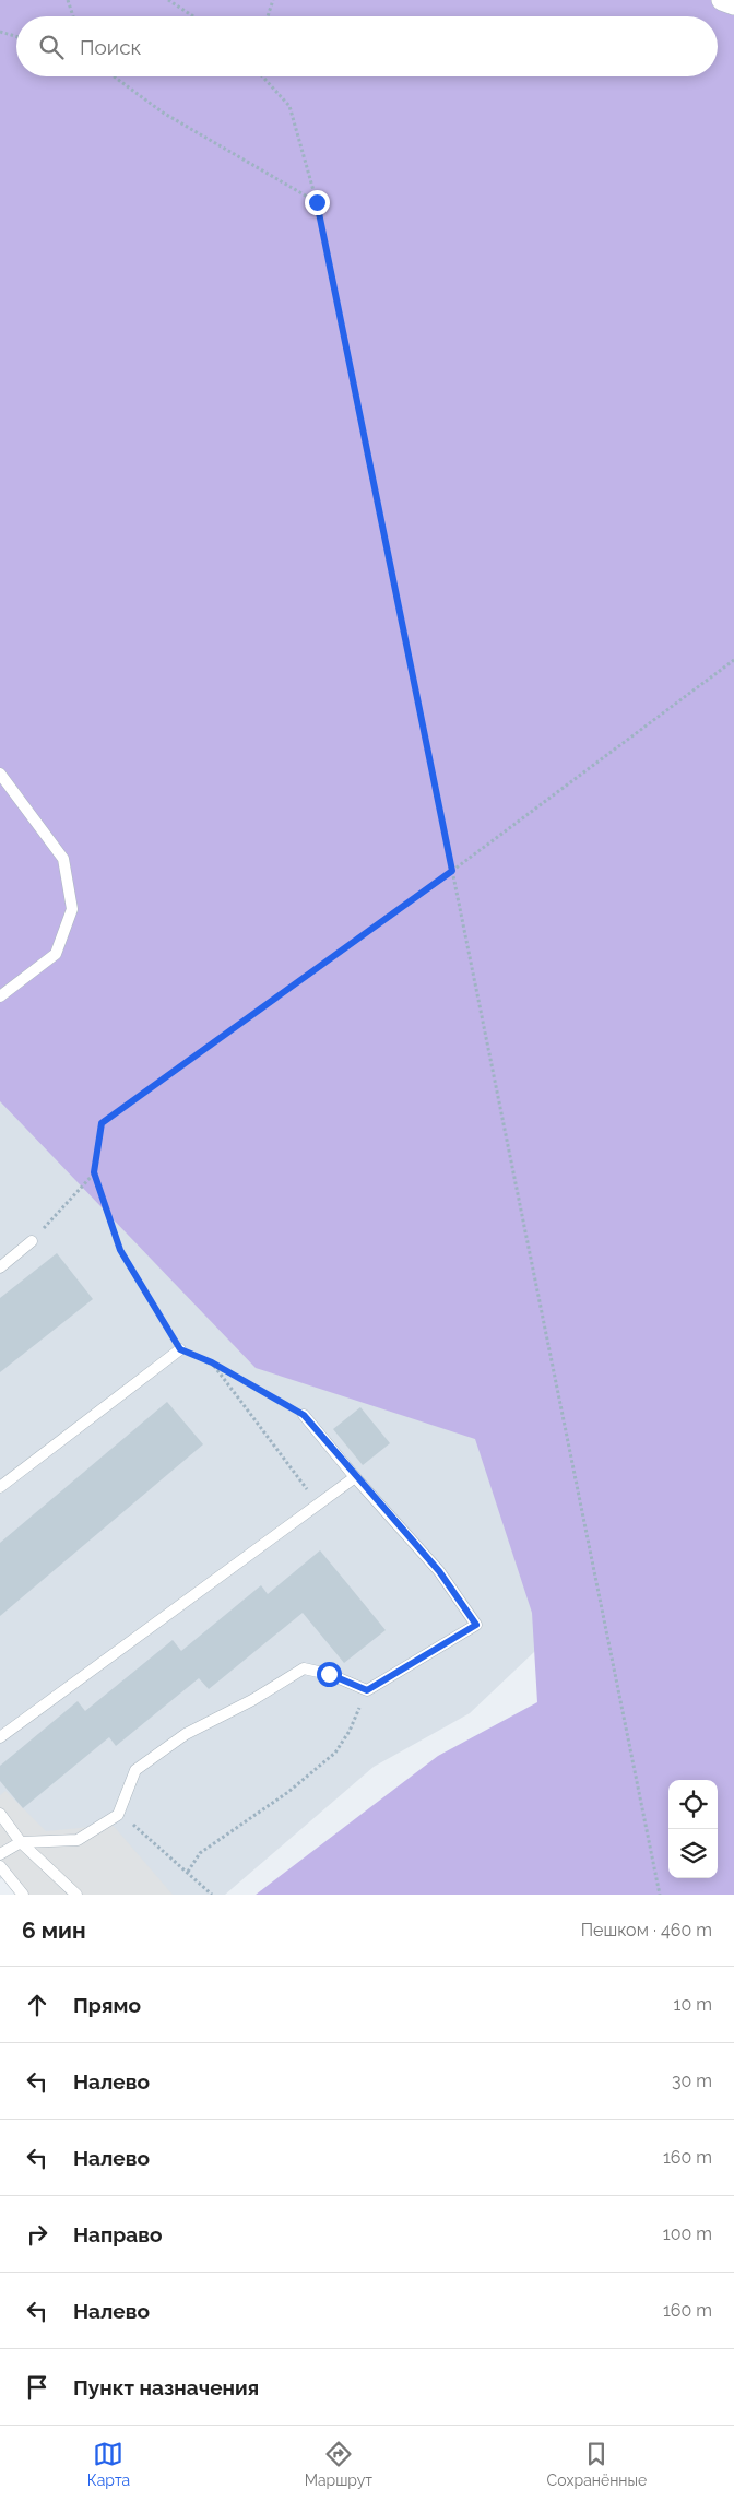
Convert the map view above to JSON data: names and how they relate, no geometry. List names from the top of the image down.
{
  "page": {
    "search": "Поиск",
    "heading": ["6 мин", "Пешком · 460 m"],
    "list": [
      ["Прямо", "10 m"],
      ["Налево", "30 m"],
      ["Налево", "160 m"],
      ["Направо", "100 m"],
      ["Налево", "160 m"],
      "Пункт назначения"
    ],
    "nav": ["Карта", "Маршрут", "Сохранённые"]
  }
}
